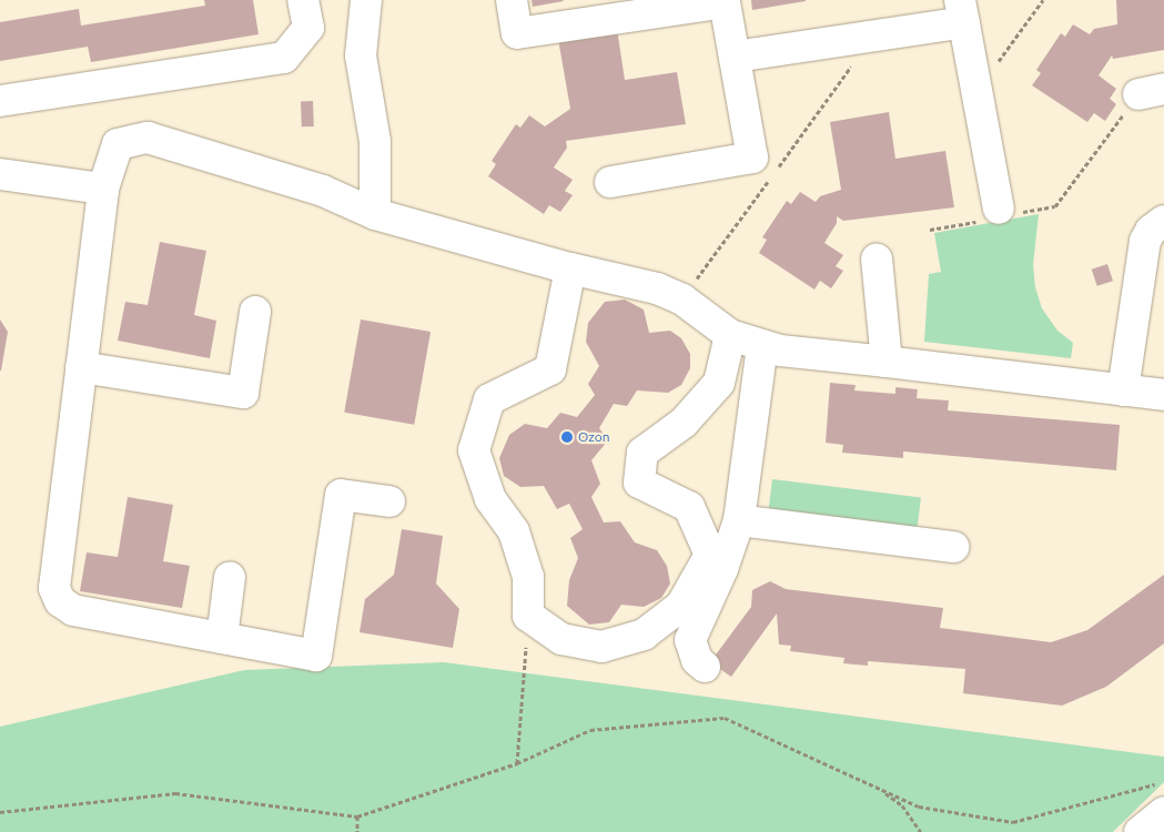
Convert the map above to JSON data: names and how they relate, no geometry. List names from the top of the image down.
{
  "places": ["Ozon"]
}
